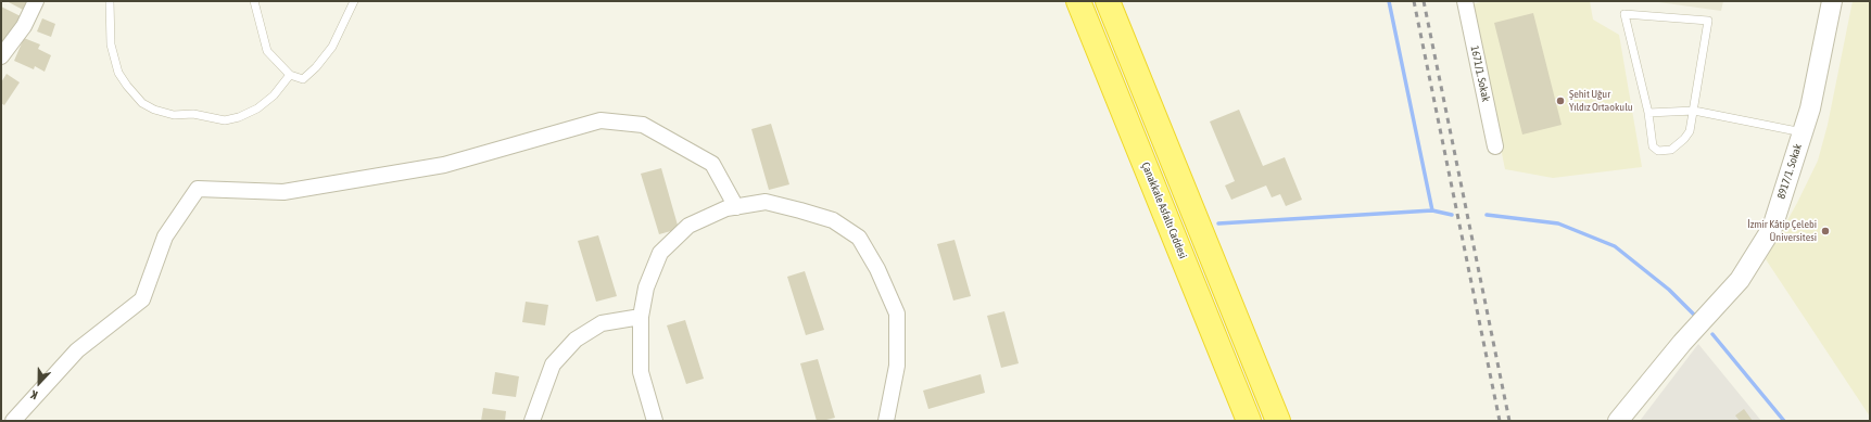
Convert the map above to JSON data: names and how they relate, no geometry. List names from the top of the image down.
{
  "streets": {
    "highway": ["Çanakkale Asfaltı Caddesi"],
    "street": ["1671/1. Sokak", "8917/1. Sokak"]
  },
  "places": ["Şehit Uğur Yıldız Ortaokulu", "İzmir Kâtip Çelebi Üniversitesi"],
  "north": "bottom"
}
